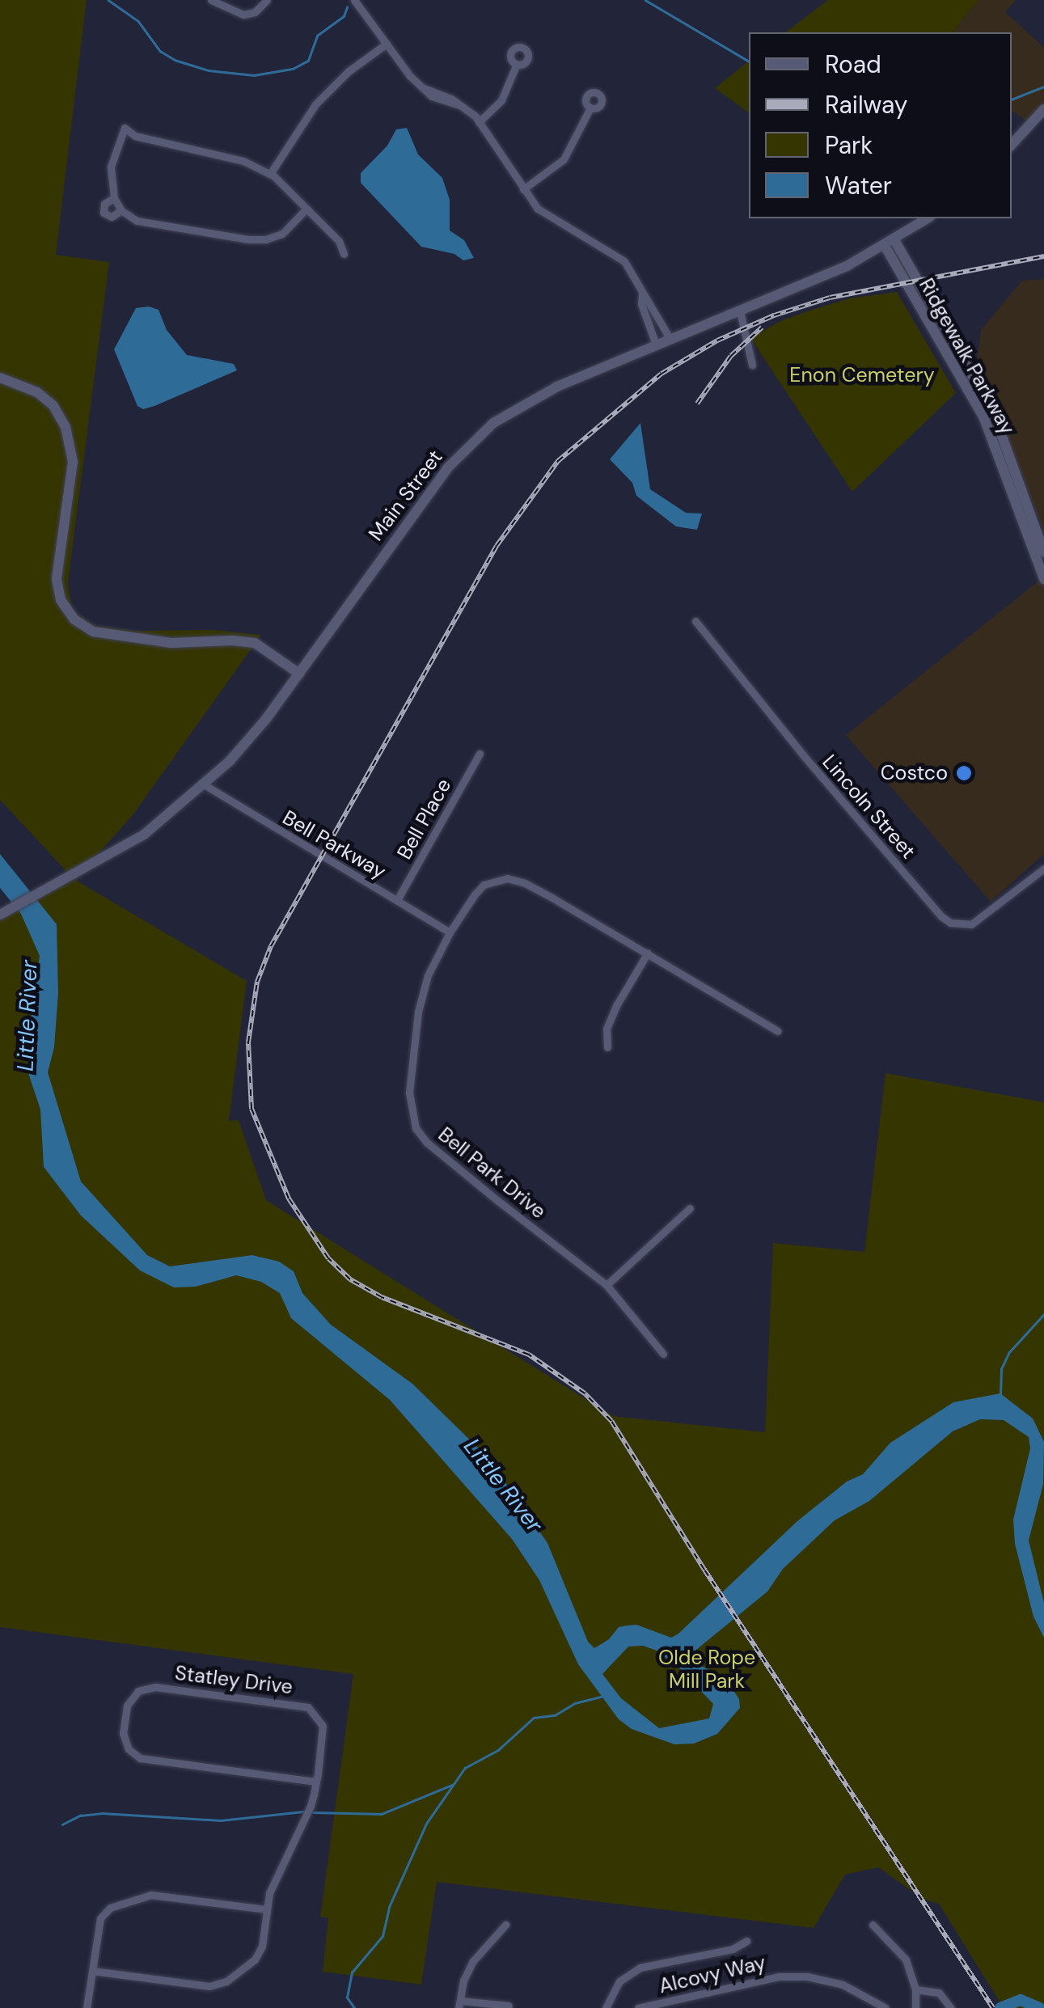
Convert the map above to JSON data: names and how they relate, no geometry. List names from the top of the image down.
{
  "streets": {
    "main road": ["Ridgewalk Parkway", "Main Street"],
    "street": [
      "Lincoln Street",
      "Bell Place",
      "Bell Parkway",
      "Bell Park Drive",
      "Statley Drive",
      "Alcovy Way"
    ]
  },
  "crossings": [
    ["Ridgewalk Parkway", "Main Street"],
    ["Main Street", "Bell Parkway"],
    ["Bell Place", "Bell Parkway"],
    ["Bell Parkway", "Bell Park Drive"]
  ],
  "water": ["Little River"],
  "parks": ["Enon Cemetery", "Olde Rope Mill Park"],
  "places": ["Costco"],
  "legend": [
    "Road",
    "Railway",
    "Park",
    "Water"
  ]
}
